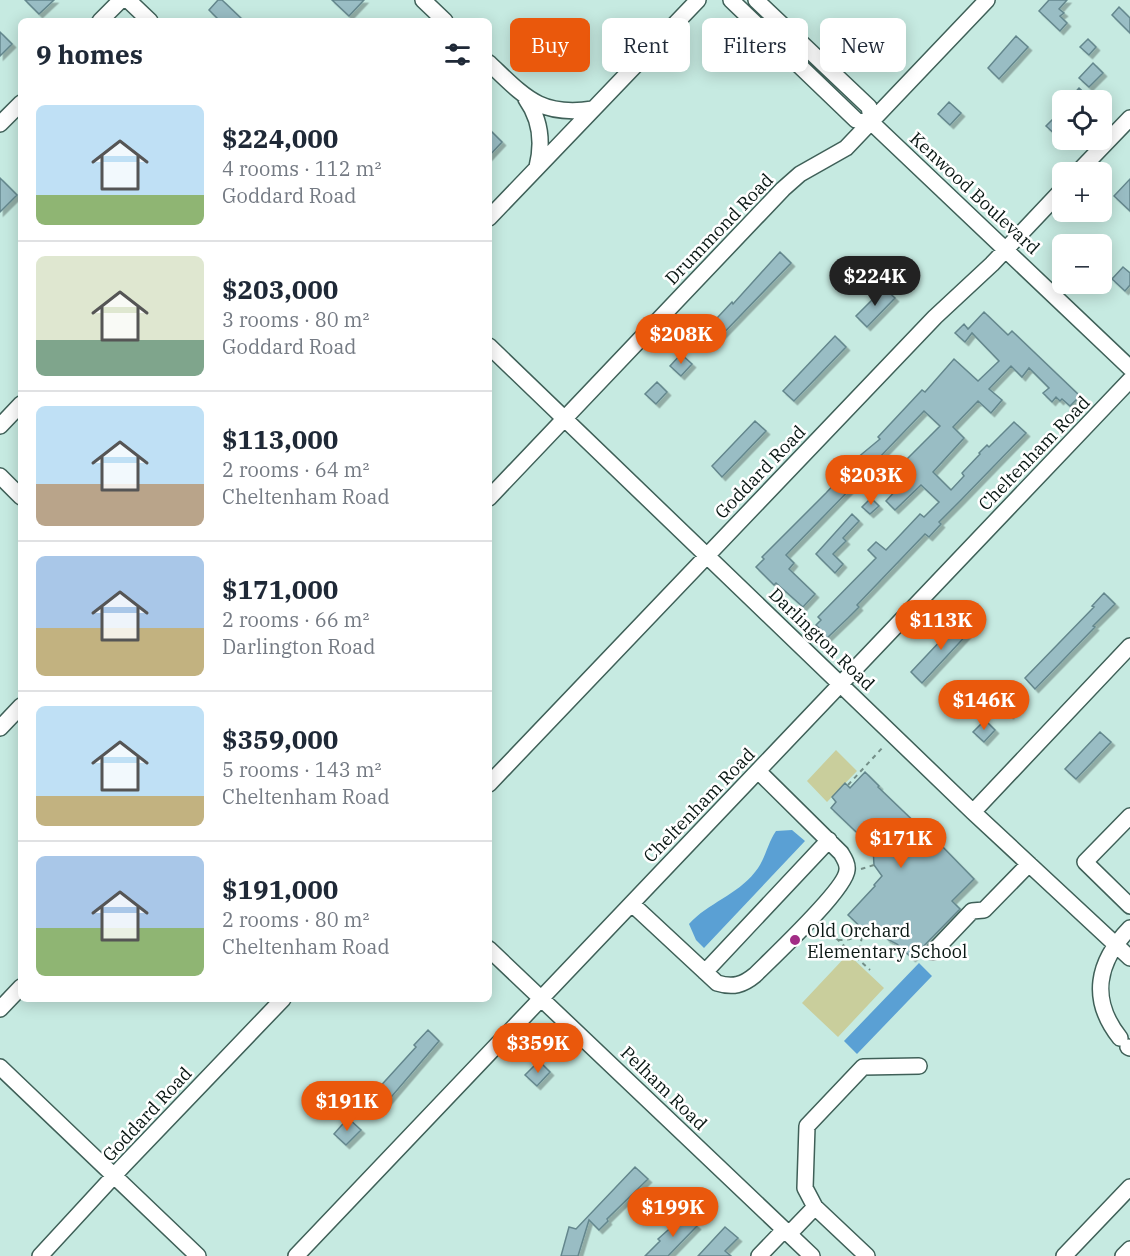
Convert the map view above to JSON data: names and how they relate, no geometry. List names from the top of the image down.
{
  "streets": {
    "street": [
      "Kenwood Boulevard",
      "Drummond Road",
      "Cheltenham Road",
      "Goddard Road",
      "Darlington Road",
      "Pelham Road"
    ]
  },
  "crossings": [
    ["Kenwood Boulevard", "Drummond Road"],
    ["Kenwood Boulevard", "Goddard Road"],
    ["Drummond Road", "Darlington Road"],
    ["Cheltenham Road", "Darlington Road"],
    ["Cheltenham Road", "Pelham Road"],
    ["Goddard Road", "Darlington Road"]
  ],
  "places": ["Old Orchard Elementary School"],
  "page": {
    "chip": [
      "Buy",
      "Rent",
      "Filters",
      "New"
    ],
    "heading": "9 homes",
    "map_buttons": ["+", "−"],
    "list": [
      {
        "name": "$224,000",
        "note": "4 rooms · 112 m² · Goddard Road"
      },
      {
        "name": "$203,000",
        "note": "3 rooms · 80 m² · Goddard Road"
      },
      {
        "name": "$113,000",
        "note": "2 rooms · 64 m² · Cheltenham Road"
      },
      {
        "name": "$171,000",
        "note": "2 rooms · 66 m² · Darlington Road"
      },
      {
        "name": "$359,000",
        "note": "5 rooms · 143 m² · Cheltenham Road"
      },
      {
        "name": "$191,000",
        "note": "2 rooms · 80 m² · Cheltenham Road"
      }
    ],
    "price": [
      "$224K",
      "$208K",
      "$203K",
      "$113K",
      "$146K",
      "$171K",
      "$359K",
      "$191K",
      "$199K"
    ]
  }
}
